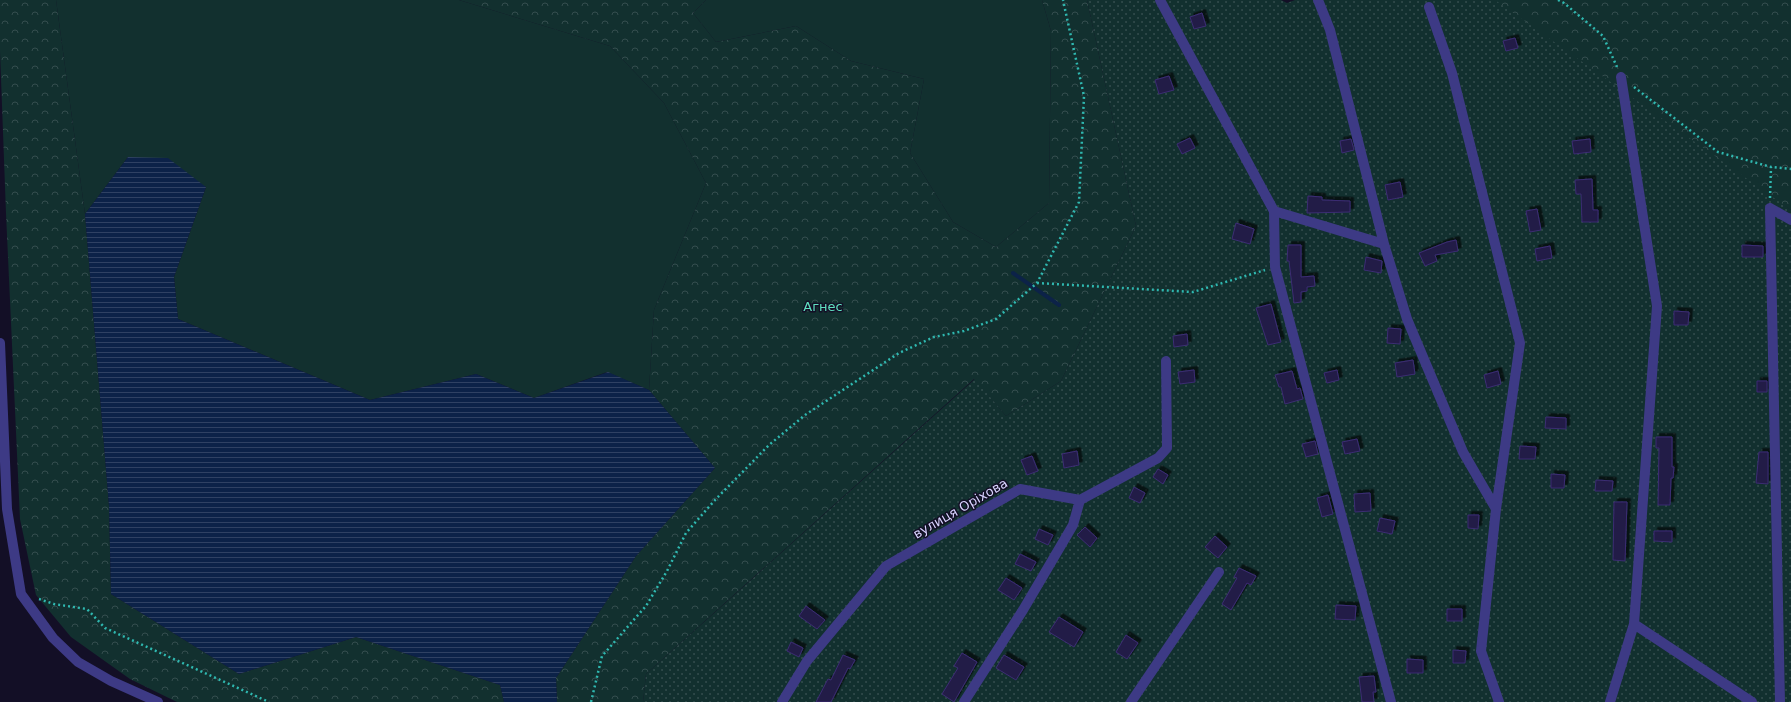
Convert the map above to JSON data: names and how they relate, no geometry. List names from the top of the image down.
{
  "streets": {
    "street": ["вулиця Оріхова"]
  },
  "parks": ["Агнес"]
}
